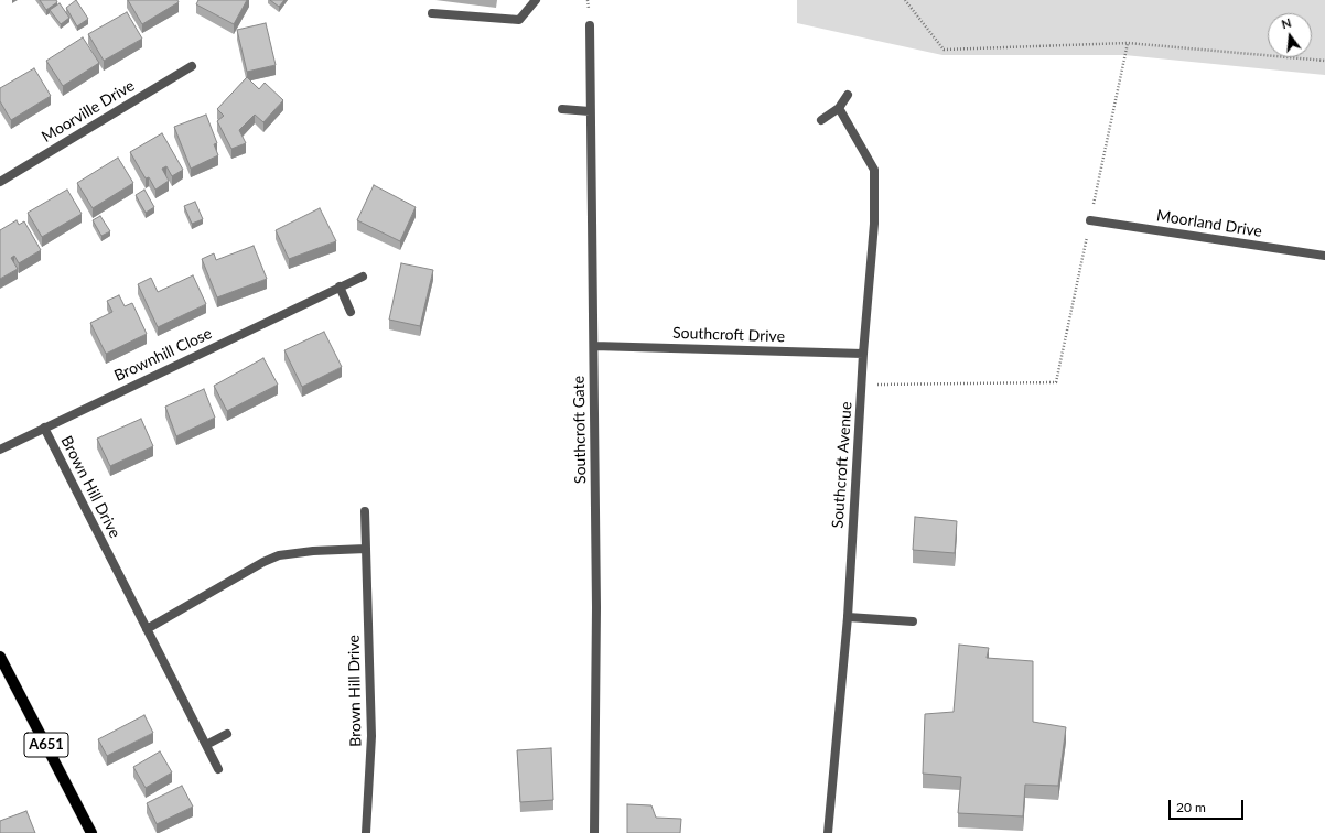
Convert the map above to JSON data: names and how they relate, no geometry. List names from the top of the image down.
{
  "streets": {
    "main road": ["A651"],
    "street": [
      "Moorville Drive",
      "Moorland Drive",
      "Southcroft Drive",
      "Brownhill Close",
      "Southcroft Gate",
      "Southcroft Avenue",
      "Brown Hill Drive"
    ]
  },
  "crossings": [
    ["Southcroft Drive", "Southcroft Gate"],
    ["Southcroft Drive", "Southcroft Avenue"],
    ["Brownhill Close", "Brown Hill Drive"]
  ],
  "scale_bar": "20 m",
  "north": "top"
}
